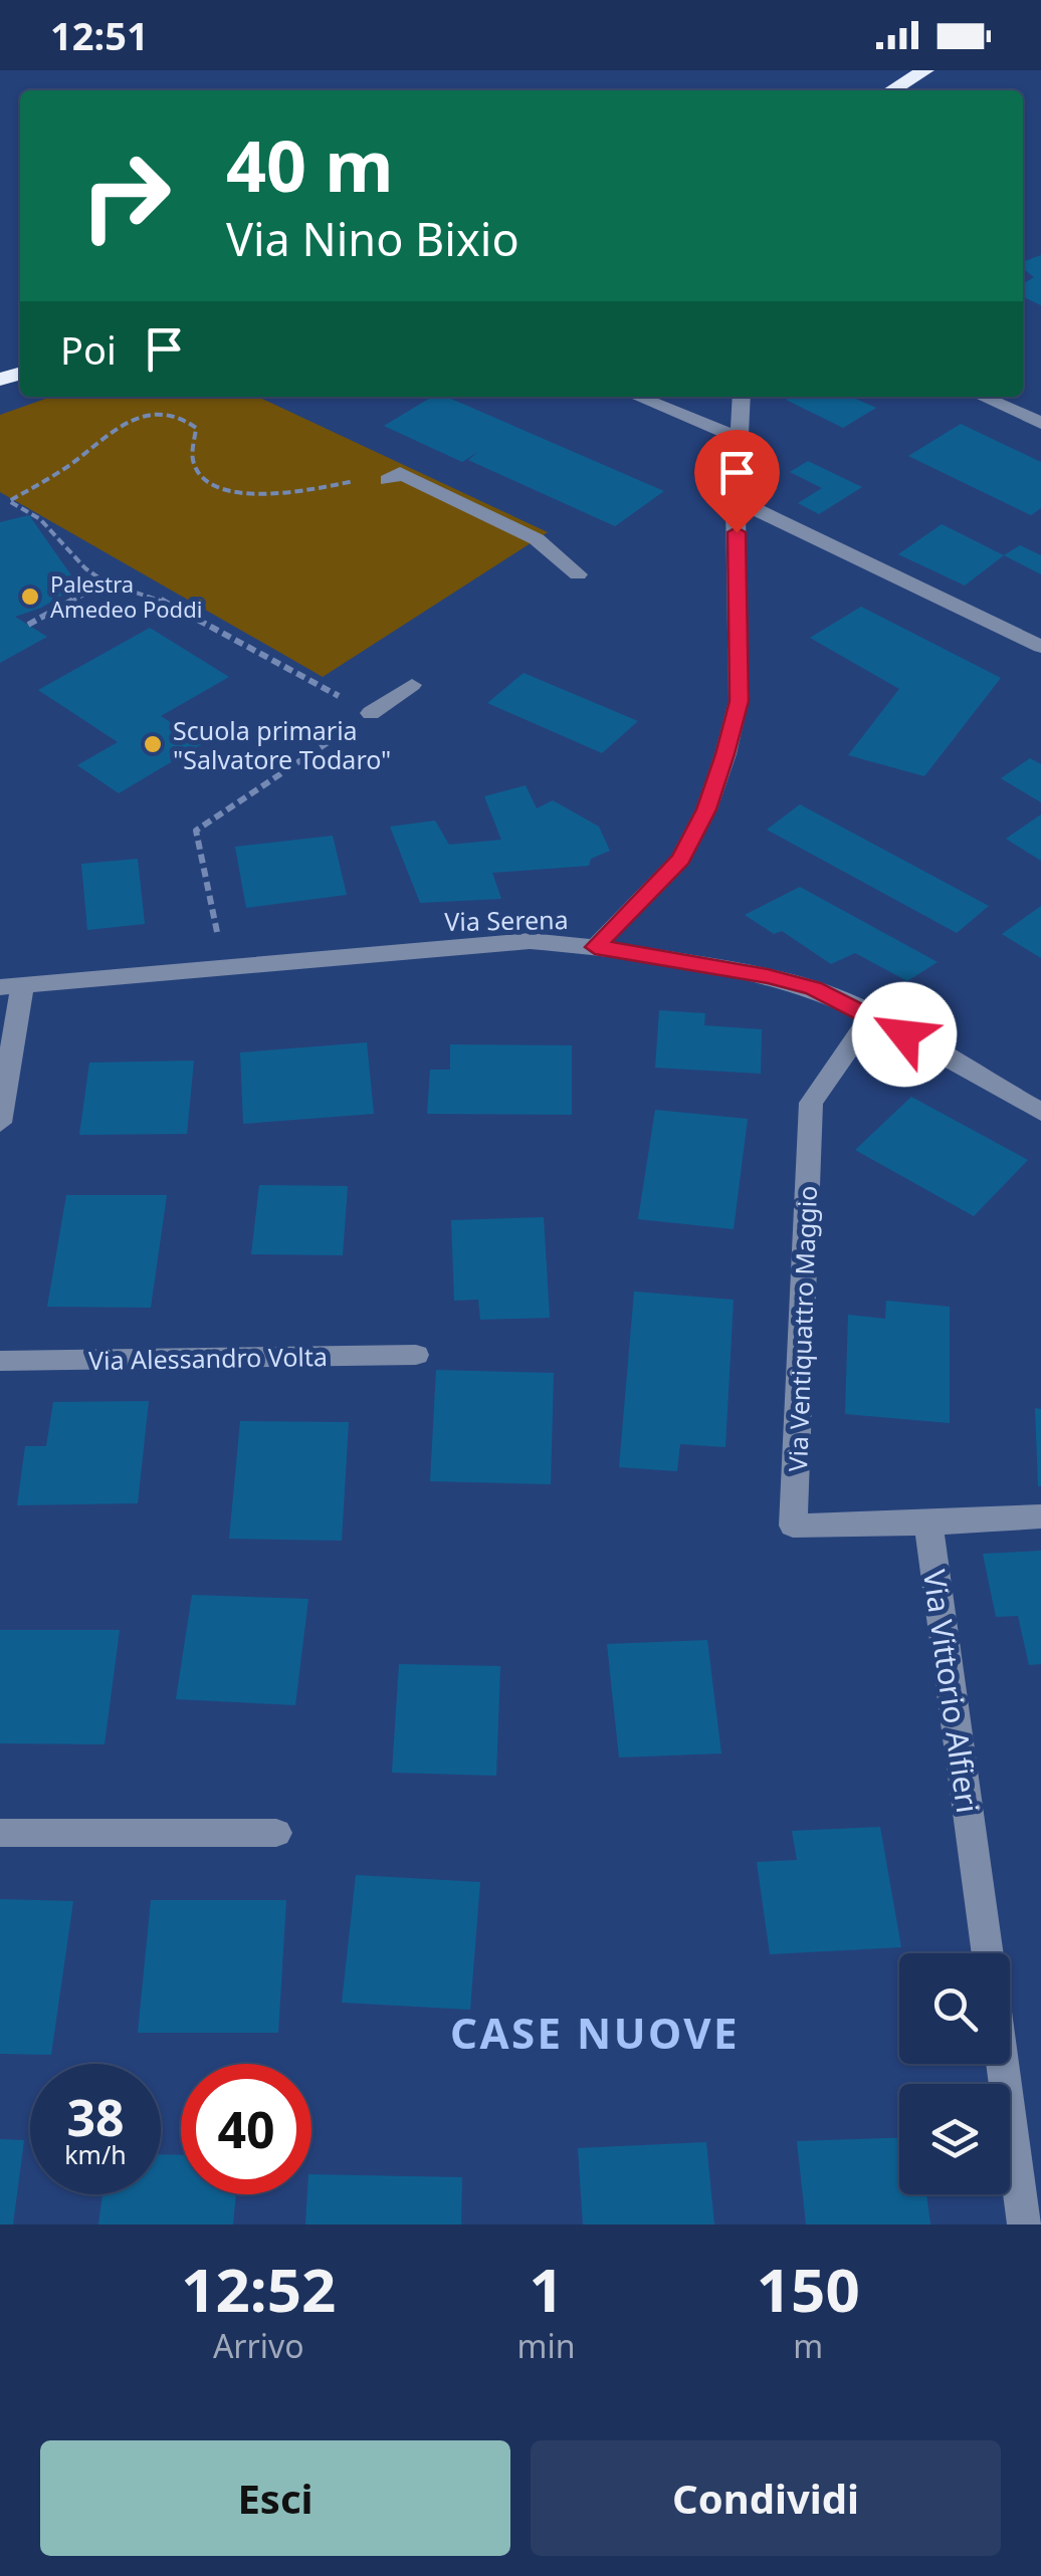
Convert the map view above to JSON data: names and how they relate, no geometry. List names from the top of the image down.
{
  "streets": {
    "street": [
      "Via Serena",
      "Via Ventiquattro Maggio",
      "Via Alessandro Volta",
      "Via Vittorio Alfieri"
    ]
  },
  "crossings": [
    ["Via Serena", "Via Ventiquattro Maggio"],
    ["Via Ventiquattro Maggio", "Via Vittorio Alfieri"]
  ],
  "districts": ["CASE NUOVE"],
  "places": ["Palestra Amedeo Poddi", "Scuola primaria \"Salvatore Todaro\""],
  "page": {
    "status": "12:51",
    "turn": ["40 m", "Via Nino Bixio"],
    "then": "Poi",
    "speed": "38 km/h",
    "limit": "40",
    "eta": [
      "12:52",
      "Arrivo",
      "1",
      "min",
      "150",
      "m"
    ],
    "buttons": ["Esci", "Condividi"]
  }
}
